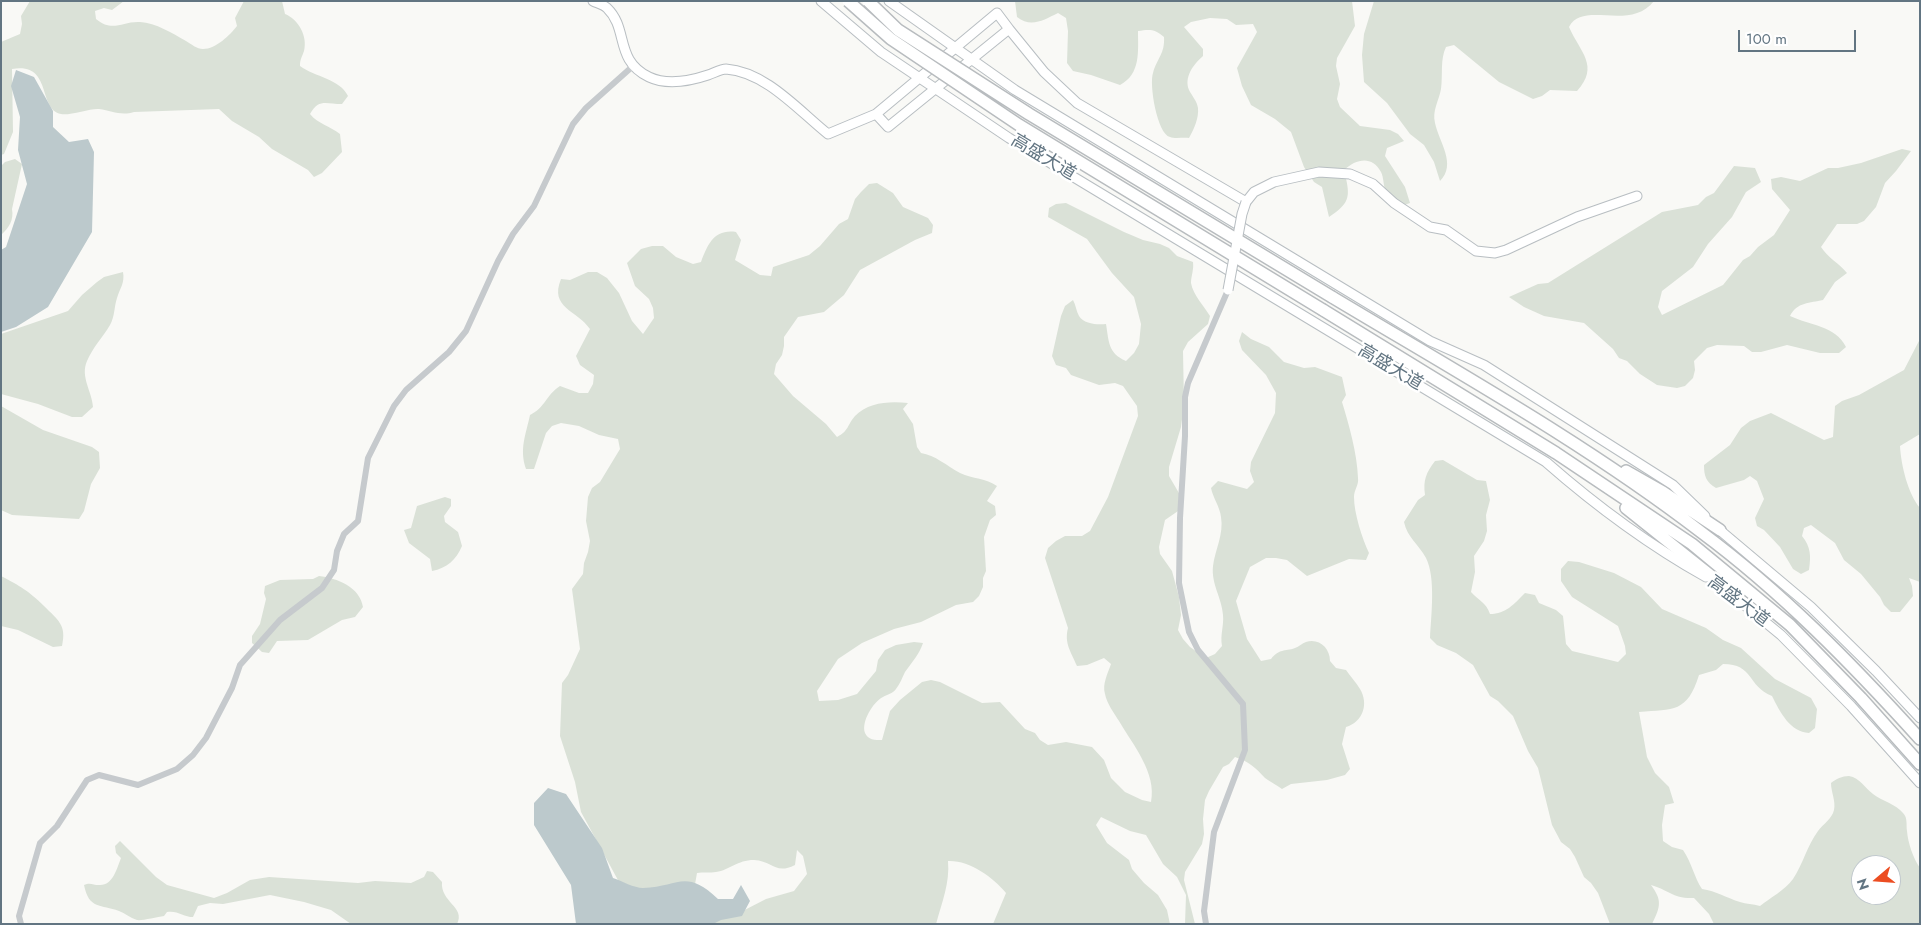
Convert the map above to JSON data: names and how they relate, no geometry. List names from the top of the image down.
{
  "streets": {
    "highway": ["高盛大道"]
  },
  "scale_bar": "100 m",
  "north": "left"
}
